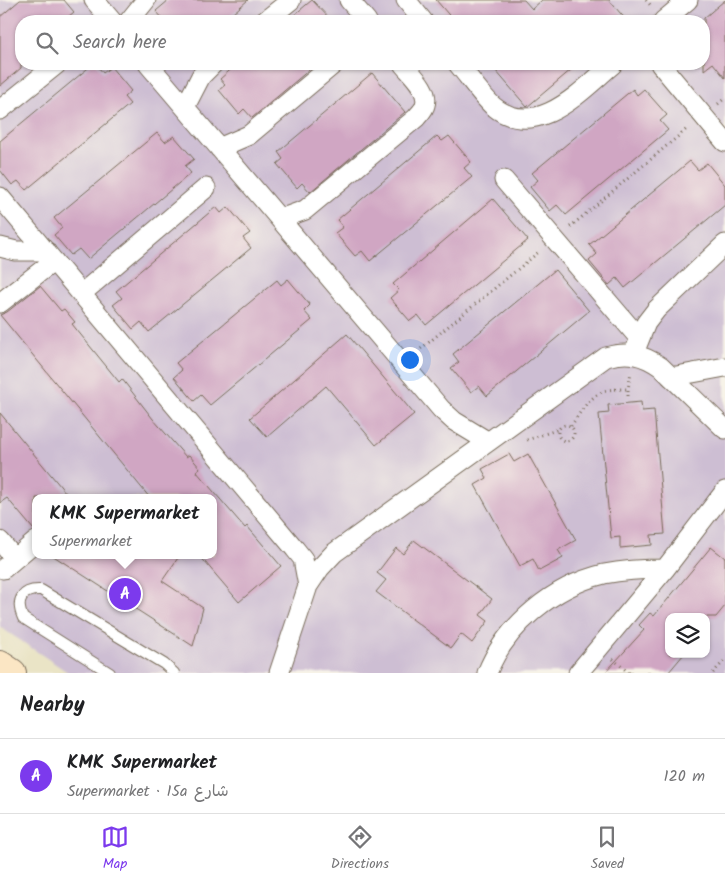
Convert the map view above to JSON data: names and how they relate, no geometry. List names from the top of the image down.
{
  "page": {
    "search": "Search here",
    "popup": ["KMK Supermarket", "Supermarket"],
    "pins": "A",
    "heading": "Nearby",
    "list": [
      {
        "mark": "A",
        "name": "KMK Supermarket",
        "note": "Supermarket · 15a شارع",
        "value": "120 m"
      }
    ],
    "nav": ["Map", "Directions", "Saved"]
  }
}
